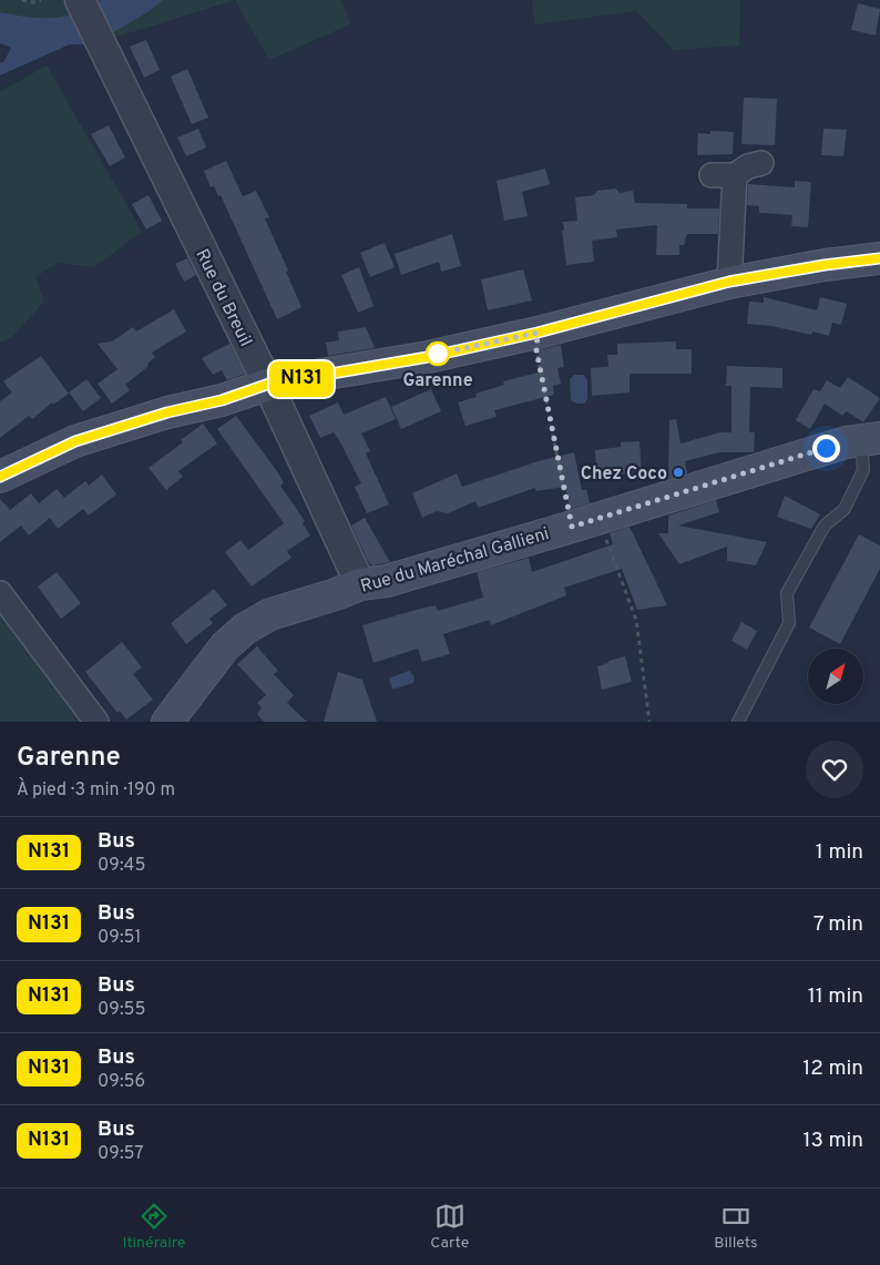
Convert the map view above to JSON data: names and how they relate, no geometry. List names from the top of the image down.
{
  "streets": {
    "main road": ["Rue du Maréchal Gallieni"],
    "street": ["Rue du Breuil"]
  },
  "crossings": [
    ["Rue du Breuil", "Rue du Maréchal Gallieni"]
  ],
  "places": ["Garenne", "Chez Coco"],
  "lines": ["bus line N131"],
  "north": "top right",
  "page": {
    "on_map": "N131",
    "heading": ["Garenne", "À pied · 3 min · 190 m"],
    "list": [
      {
        "mark": "N131",
        "name": "Bus",
        "note": "09:45",
        "value": "1 min"
      },
      {
        "mark": "N131",
        "name": "Bus",
        "note": "09:51",
        "value": "7 min"
      },
      {
        "mark": "N131",
        "name": "Bus",
        "note": "09:55",
        "value": "11 min"
      },
      {
        "mark": "N131",
        "name": "Bus",
        "note": "09:56",
        "value": "12 min"
      },
      {
        "mark": "N131",
        "name": "Bus",
        "note": "09:57",
        "value": "13 min"
      }
    ],
    "tabs": ["Itinéraire", "Carte", "Billets"]
  }
}
